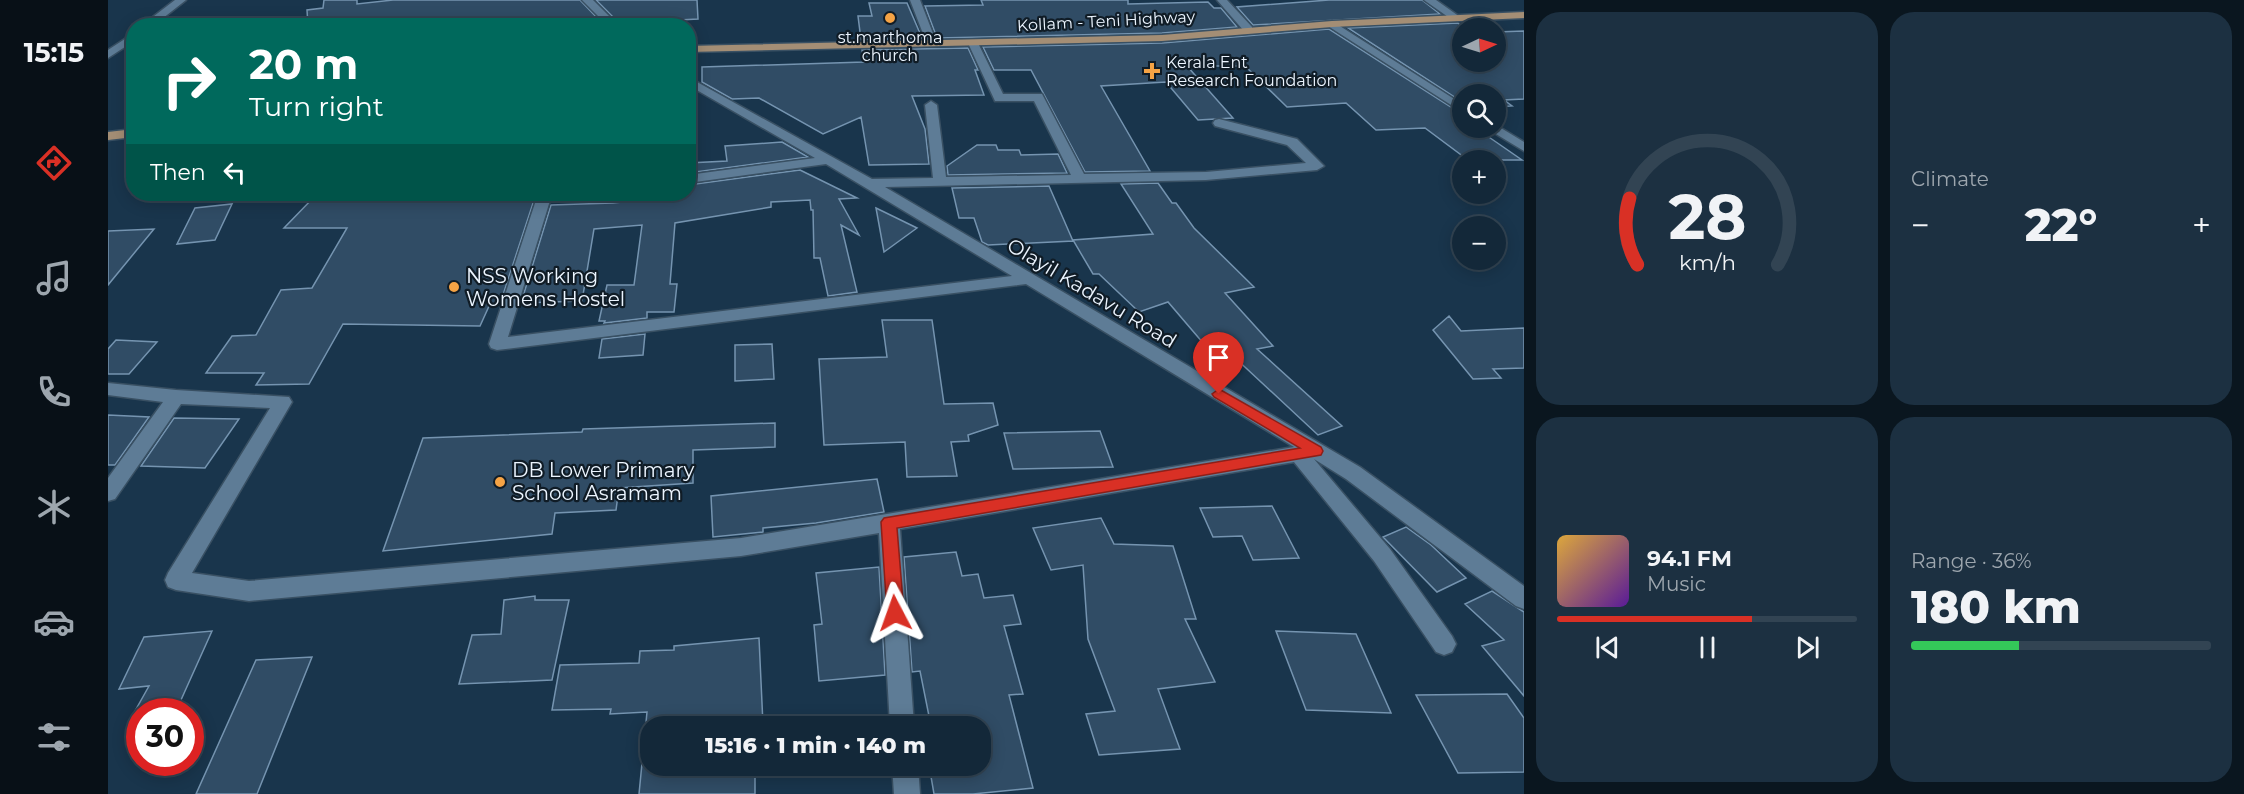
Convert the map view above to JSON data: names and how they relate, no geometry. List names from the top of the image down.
{
  "streets": {
    "main road": ["Kollam - Teni Highway"],
    "street": ["Olayil Kadavu Road"]
  },
  "places": {
    "other": ["st.marthoma church", "NSS Working Womens Hostel", "DB Lower Primary School Asramam"],
    "health": ["Kerala Ent Research Foundation"]
  },
  "north": "right",
  "page": {
    "tabs": "15:15",
    "tile": [
      "Climate",
      ["Range · 36%", "180 km"]
    ],
    "map_buttons": ["+", "−"],
    "turn": ["20 m", "Turn right"],
    "then": "Then",
    "heat": ["−", "22°", "+"],
    "song": ["94.1 FM", "Music"],
    "limit": "30",
    "trip": "15:16 · 1 min · 140 m",
    "gauge": ["28", "km/h"]
  }
}
